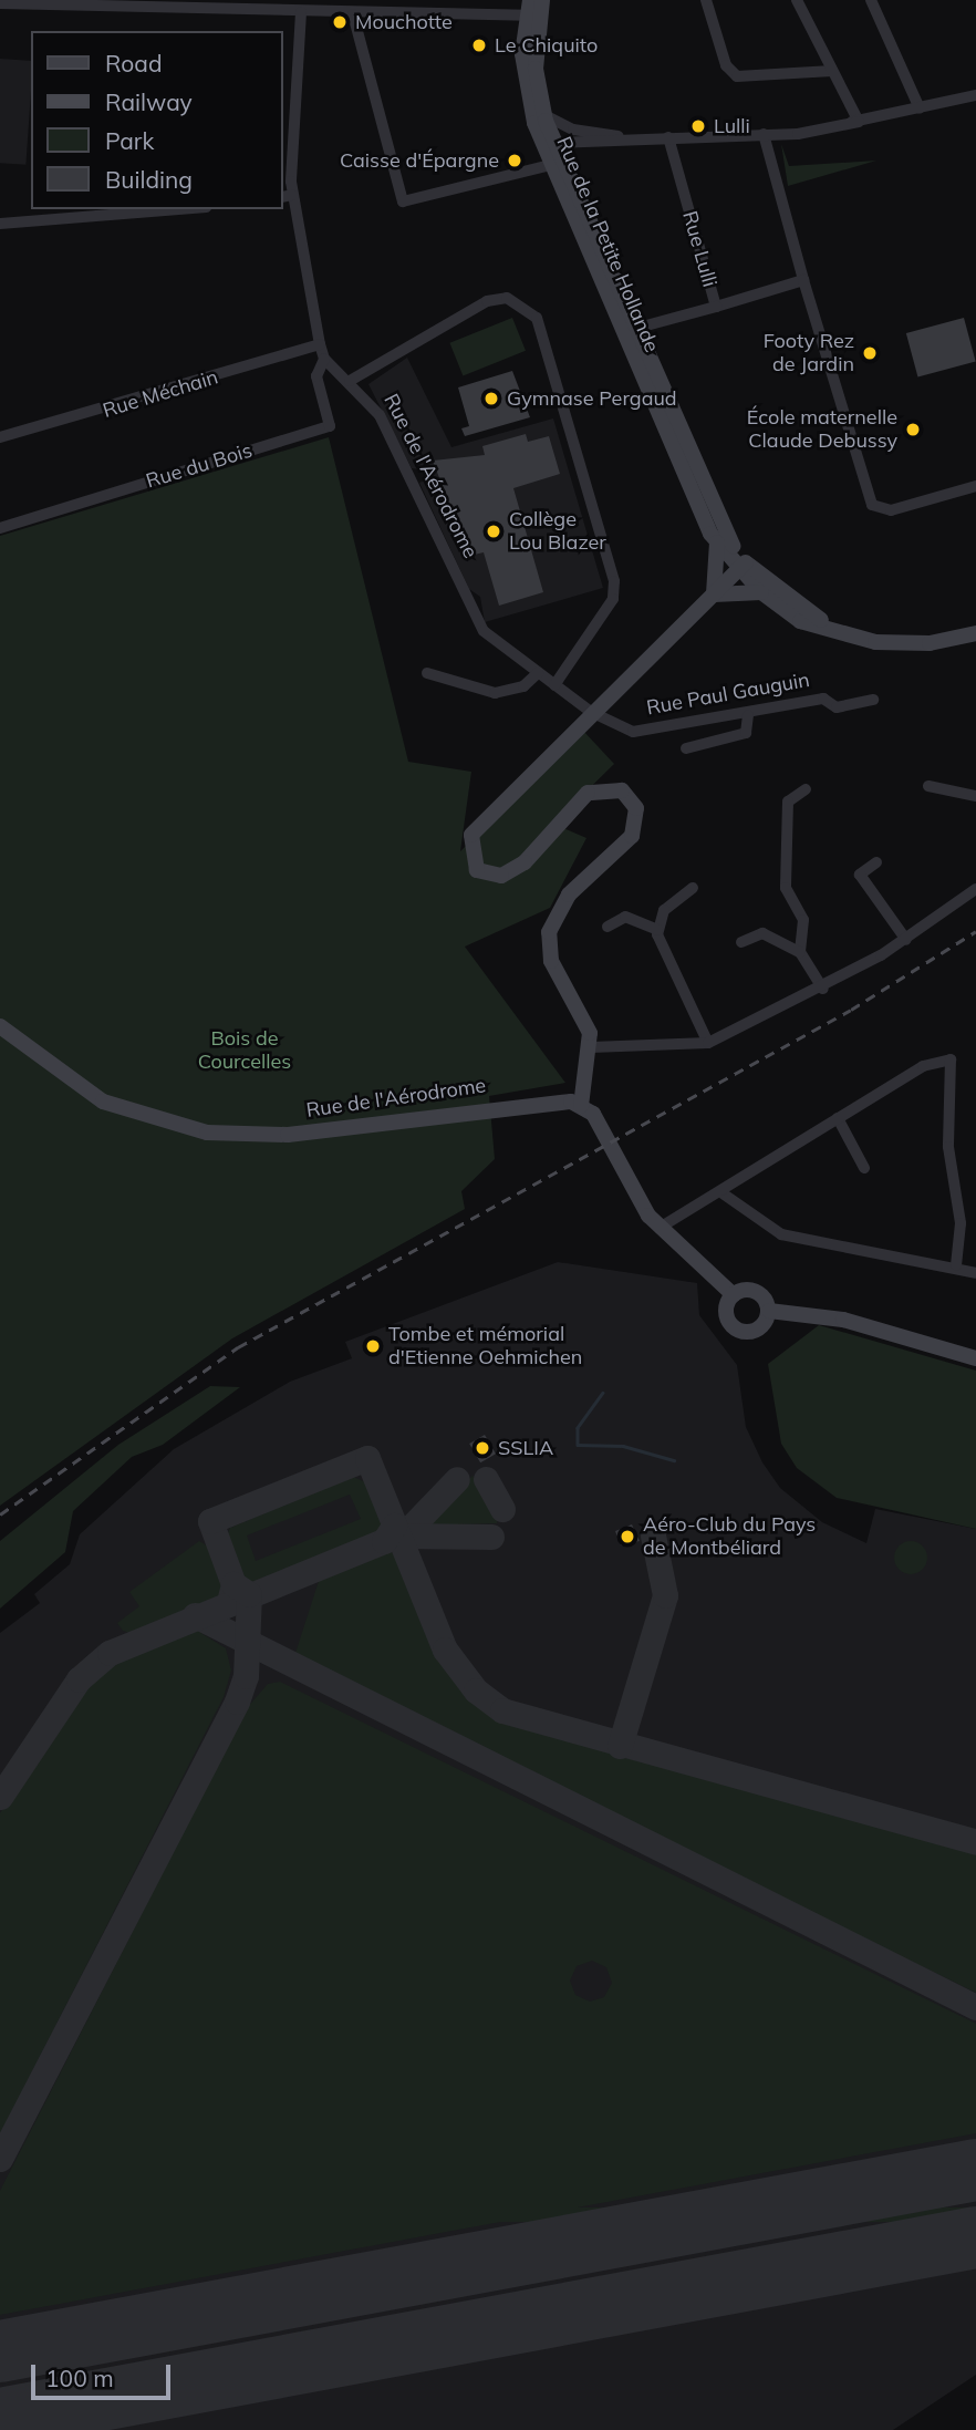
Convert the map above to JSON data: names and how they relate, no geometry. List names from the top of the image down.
{
  "streets": {
    "street": [
      "Rue de la Petite Hollande",
      "Rue Lulli",
      "Rue Méchain",
      "Rue du Bois",
      "Rue de l'Aérodrome",
      "Rue Paul Gauguin"
    ]
  },
  "crossings": [
    ["Rue de la Petite Hollande", "Rue Paul Gauguin"],
    ["Rue du Bois", "Rue de l'Aérodrome"],
    ["Rue de l'Aérodrome", "Rue Paul Gauguin"]
  ],
  "parks": ["Bois de Courcelles"],
  "places": [
    "Mouchotte",
    "Le Chiquito",
    "Lulli",
    "Caisse d'Épargne",
    "Footy Rez de Jardin",
    "Gymnase Pergaud",
    "École maternelle Claude Debussy",
    "Collège Lou Blazer",
    "Tombe et mémorial d'Etienne Oehmichen",
    "SSLIA",
    "Aéro-Club du Pays de Montbéliard"
  ],
  "legend": [
    "Road",
    "Railway",
    "Park",
    "Building"
  ],
  "scale_bar": "100 m"
}
